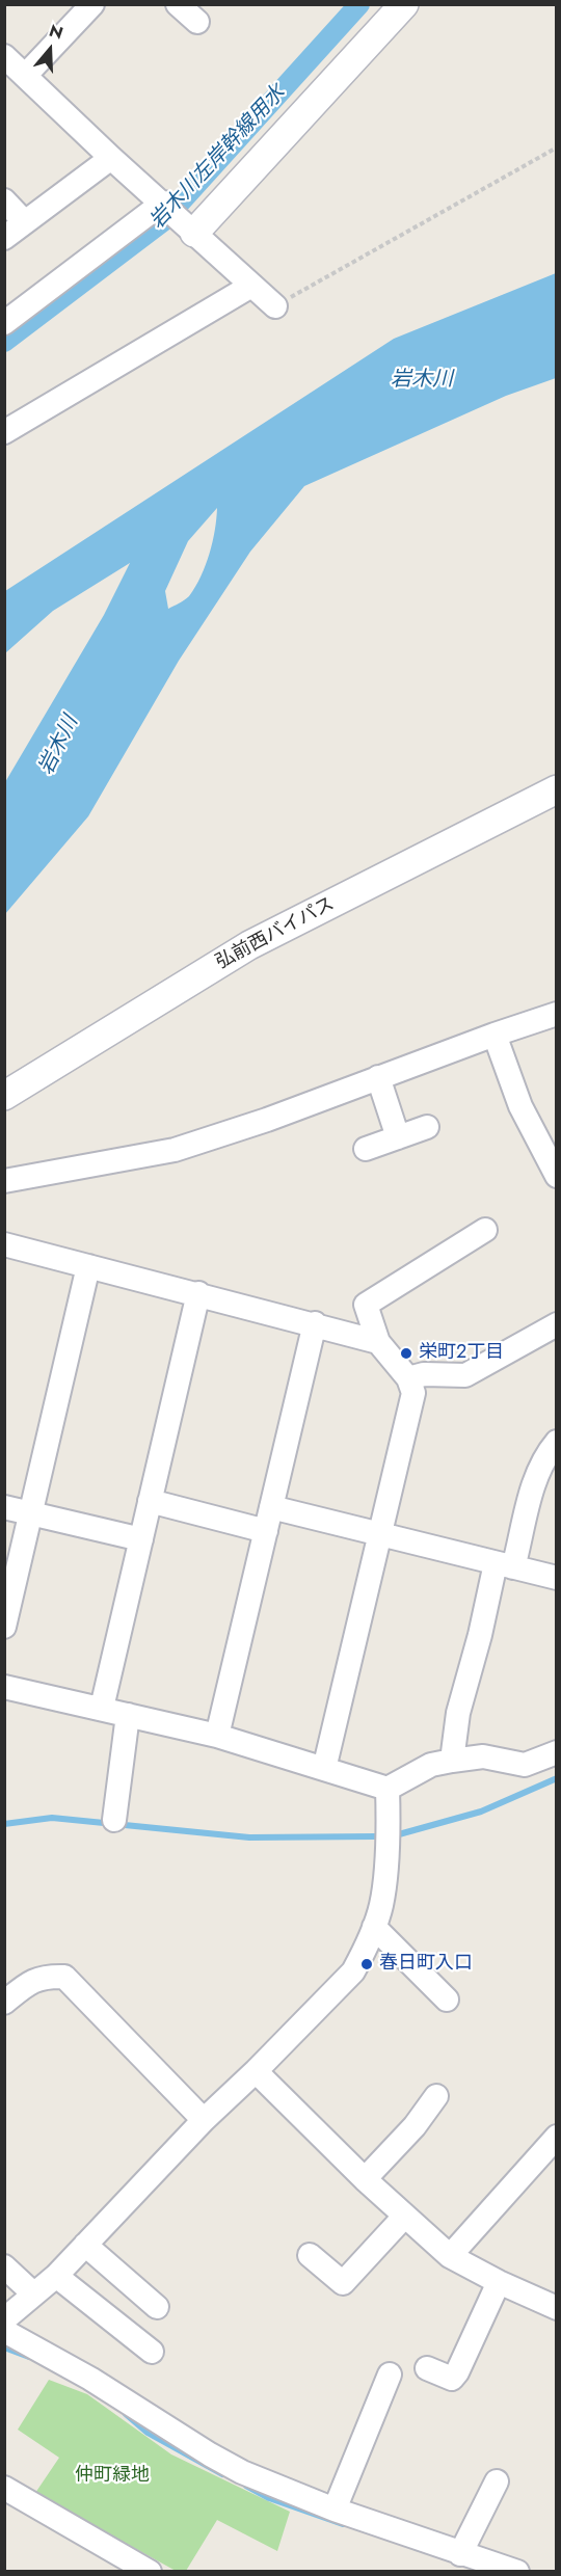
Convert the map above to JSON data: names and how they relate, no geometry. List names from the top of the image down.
{
  "streets": {
    "street": ["弘前西バイパス"]
  },
  "water": ["岩木川左岸幹線用水", "岩木川"],
  "parks": ["仲町緑地"],
  "places": ["栄町2丁目", "春日町入口"],
  "north": "top"
}
